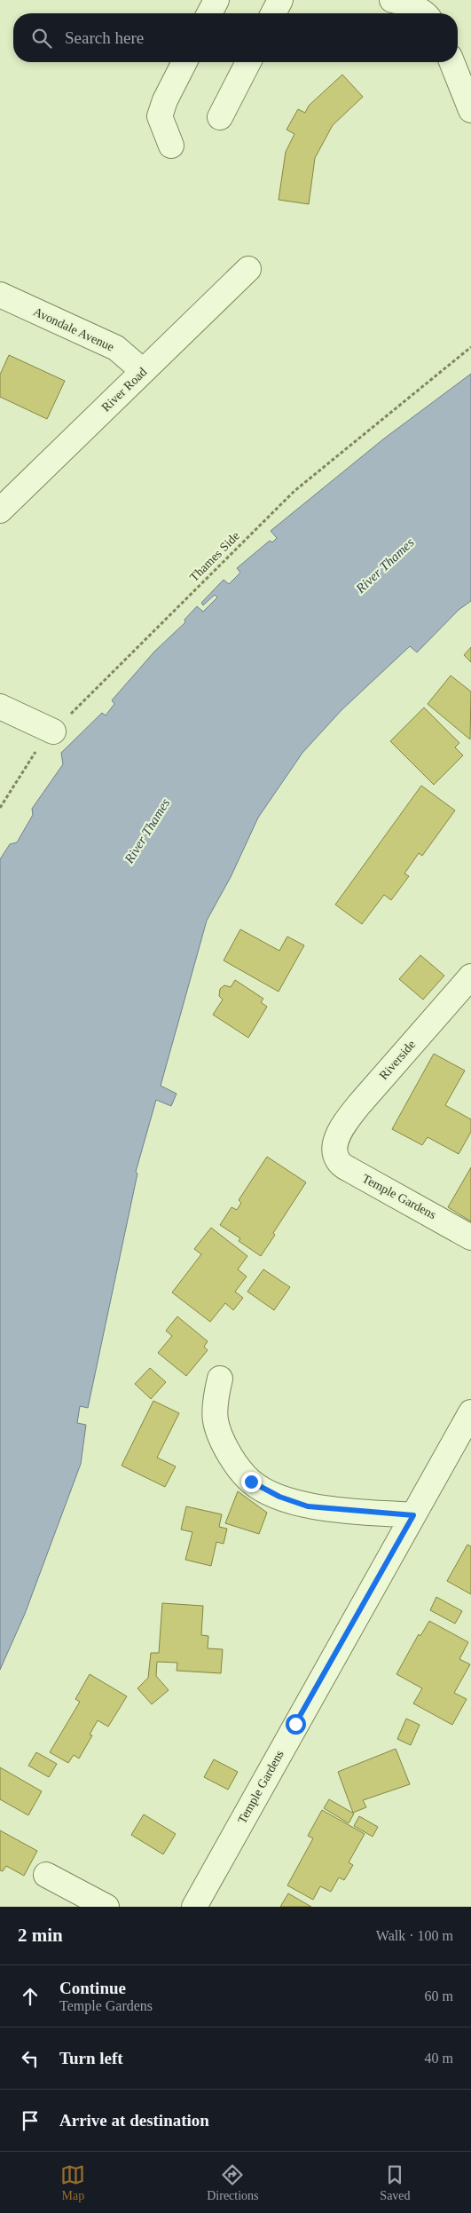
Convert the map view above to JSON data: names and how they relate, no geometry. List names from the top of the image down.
{
  "streets": {
    "street": [
      "Avondale Avenue",
      "River Road",
      "Riverside",
      "Temple Gardens"
    ],
    "path": ["Thames Side"]
  },
  "crossings": [
    ["Avondale Avenue", "River Road"],
    ["Riverside", "Temple Gardens"]
  ],
  "water": ["River Thames"],
  "page": {
    "search": "Search here",
    "heading": ["2 min", "Walk · 100 m"],
    "list": [
      ["Continue", "Temple Gardens", "60 m"],
      ["Turn left", "40 m"],
      "Arrive at destination"
    ],
    "nav": ["Map", "Directions", "Saved"]
  }
}
